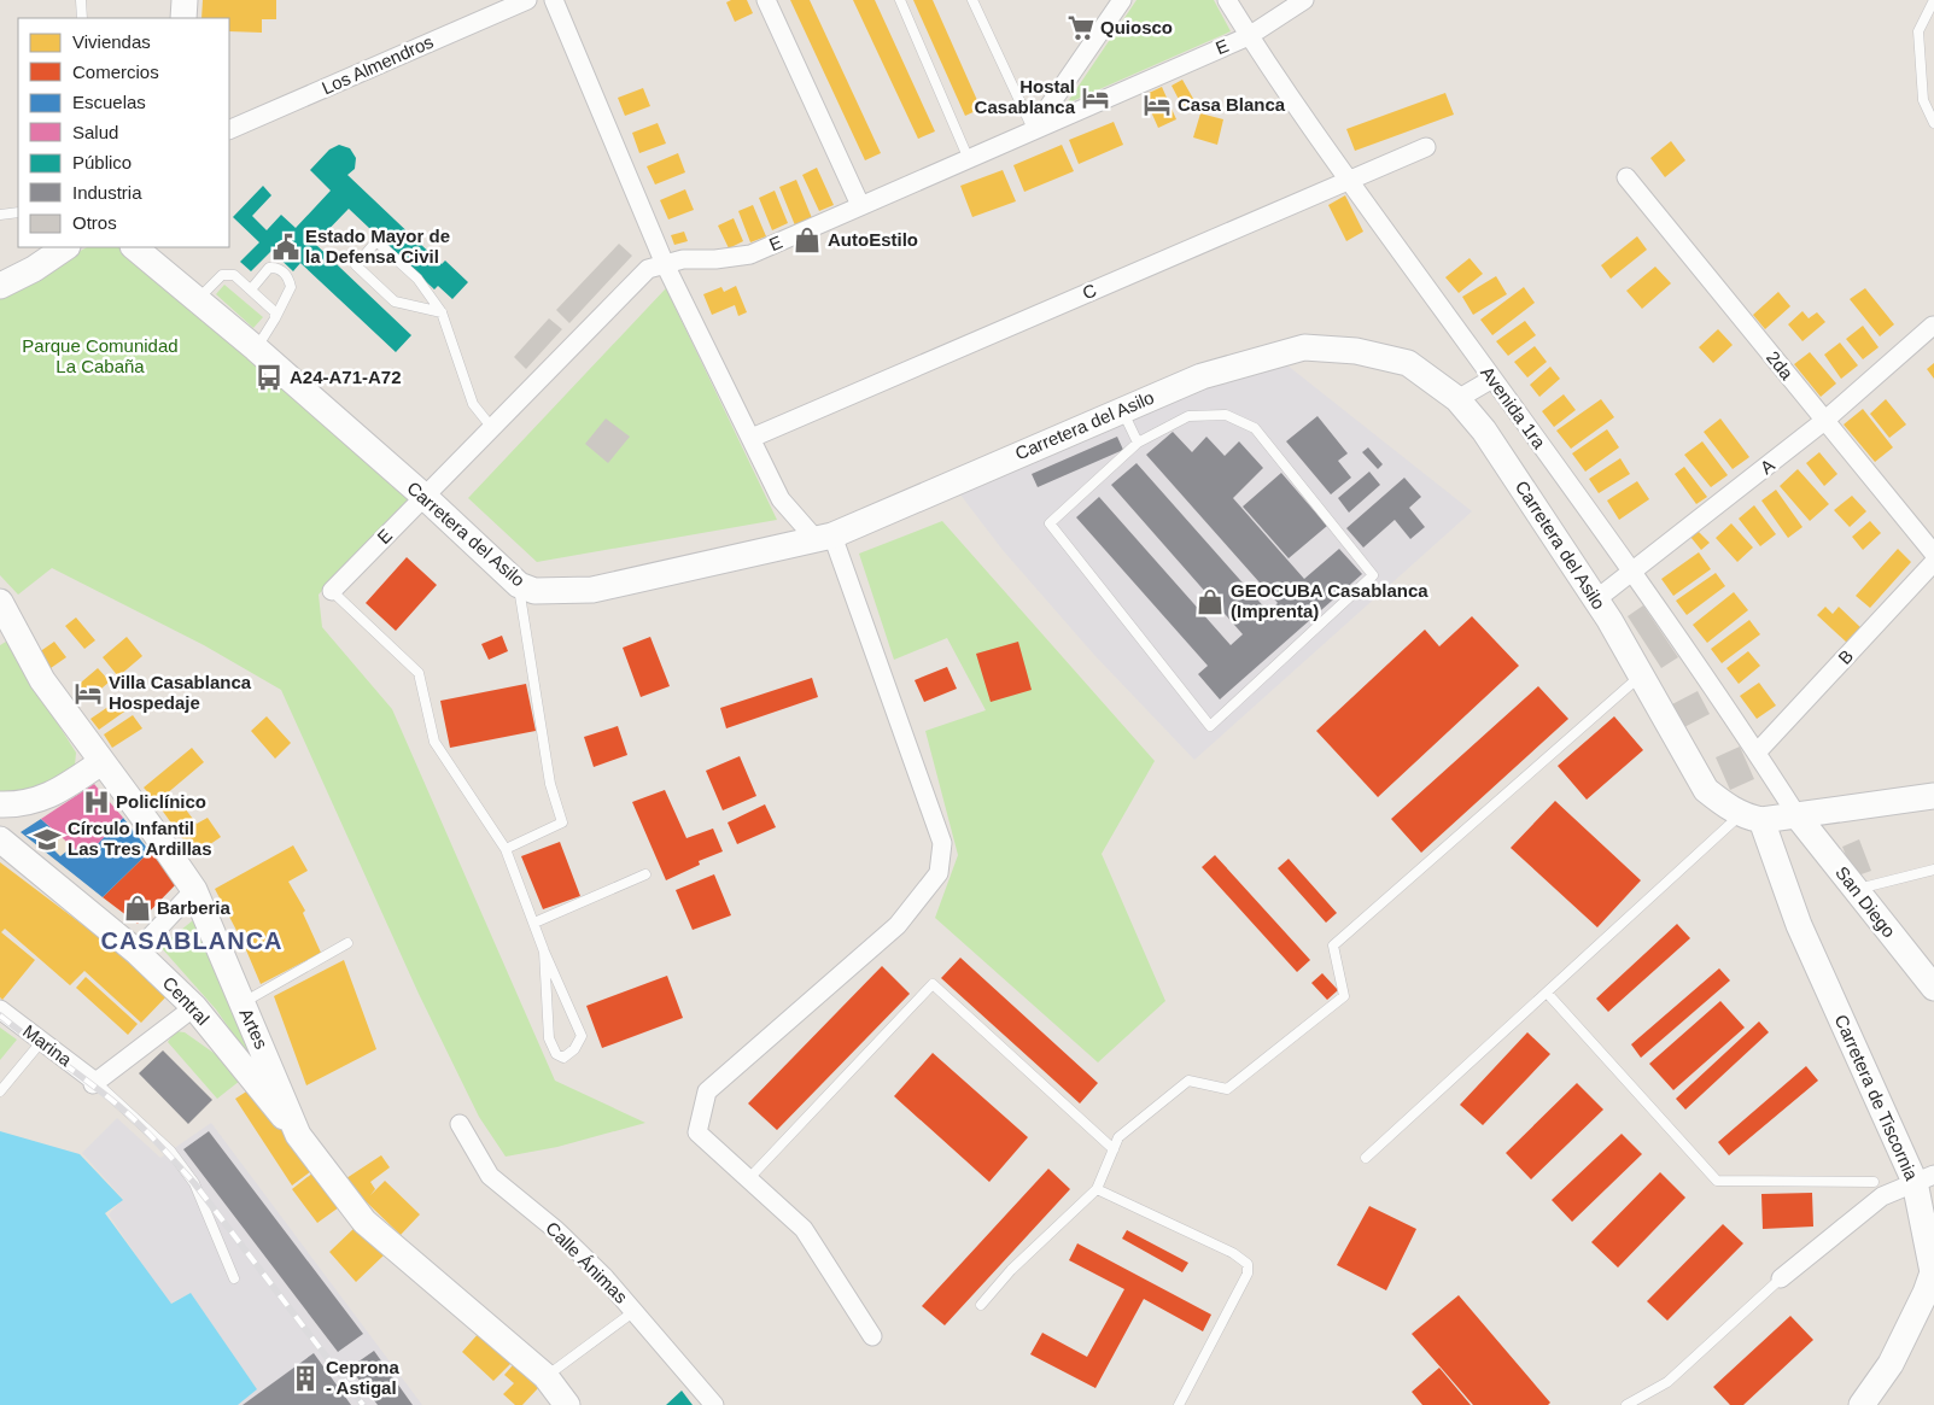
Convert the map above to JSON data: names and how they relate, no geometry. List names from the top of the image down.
{
  "streets": {
    "street": [
      "E",
      "Los Almendros",
      "C",
      "2da",
      "Avenida 1ra",
      "Carretera del Asilo",
      "A",
      "B",
      "San Diego",
      "Central",
      "Artes",
      "Marina",
      "Carretera de Tiscornia",
      "Calle Ánimas"
    ]
  },
  "crossings": [
    ["E", "Avenida 1ra"],
    ["E", "Carretera del Asilo"],
    ["C", "Avenida 1ra"],
    ["2da", "A"],
    ["Avenida 1ra", "A"],
    ["Avenida 1ra", "B"],
    ["Avenida 1ra", "San Diego"],
    ["Carretera del Asilo", "A"],
    ["Carretera del Asilo", "Carretera de Tiscornia"],
    ["Central", "Artes"]
  ],
  "districts": ["CASABLANCA"],
  "parks": ["Parque Comunidad La Cabaña"],
  "places": {
    "supermarket": ["Quiosco"],
    "hotel": ["Hostal Casablanca", "Casa Blanca", "Villa Casablanca Hospedaje"],
    "shop": ["AutoEstilo", "GEOCUBA Casablanca (Imprenta)", "Barberia"],
    "public building": ["Estado Mayor de la Defensa Civil"],
    "bus stop": ["A24-A71-A72"],
    "hospital": ["Policlínico"],
    "school or university": ["Círculo Infantil Las Tres Ardillas"],
    "building": ["Ceprona - Astigal"]
  },
  "legend": [
    "Viviendas",
    "Comercios",
    "Escuelas",
    "Salud",
    "Público",
    "Industria",
    "Otros"
  ]
}
